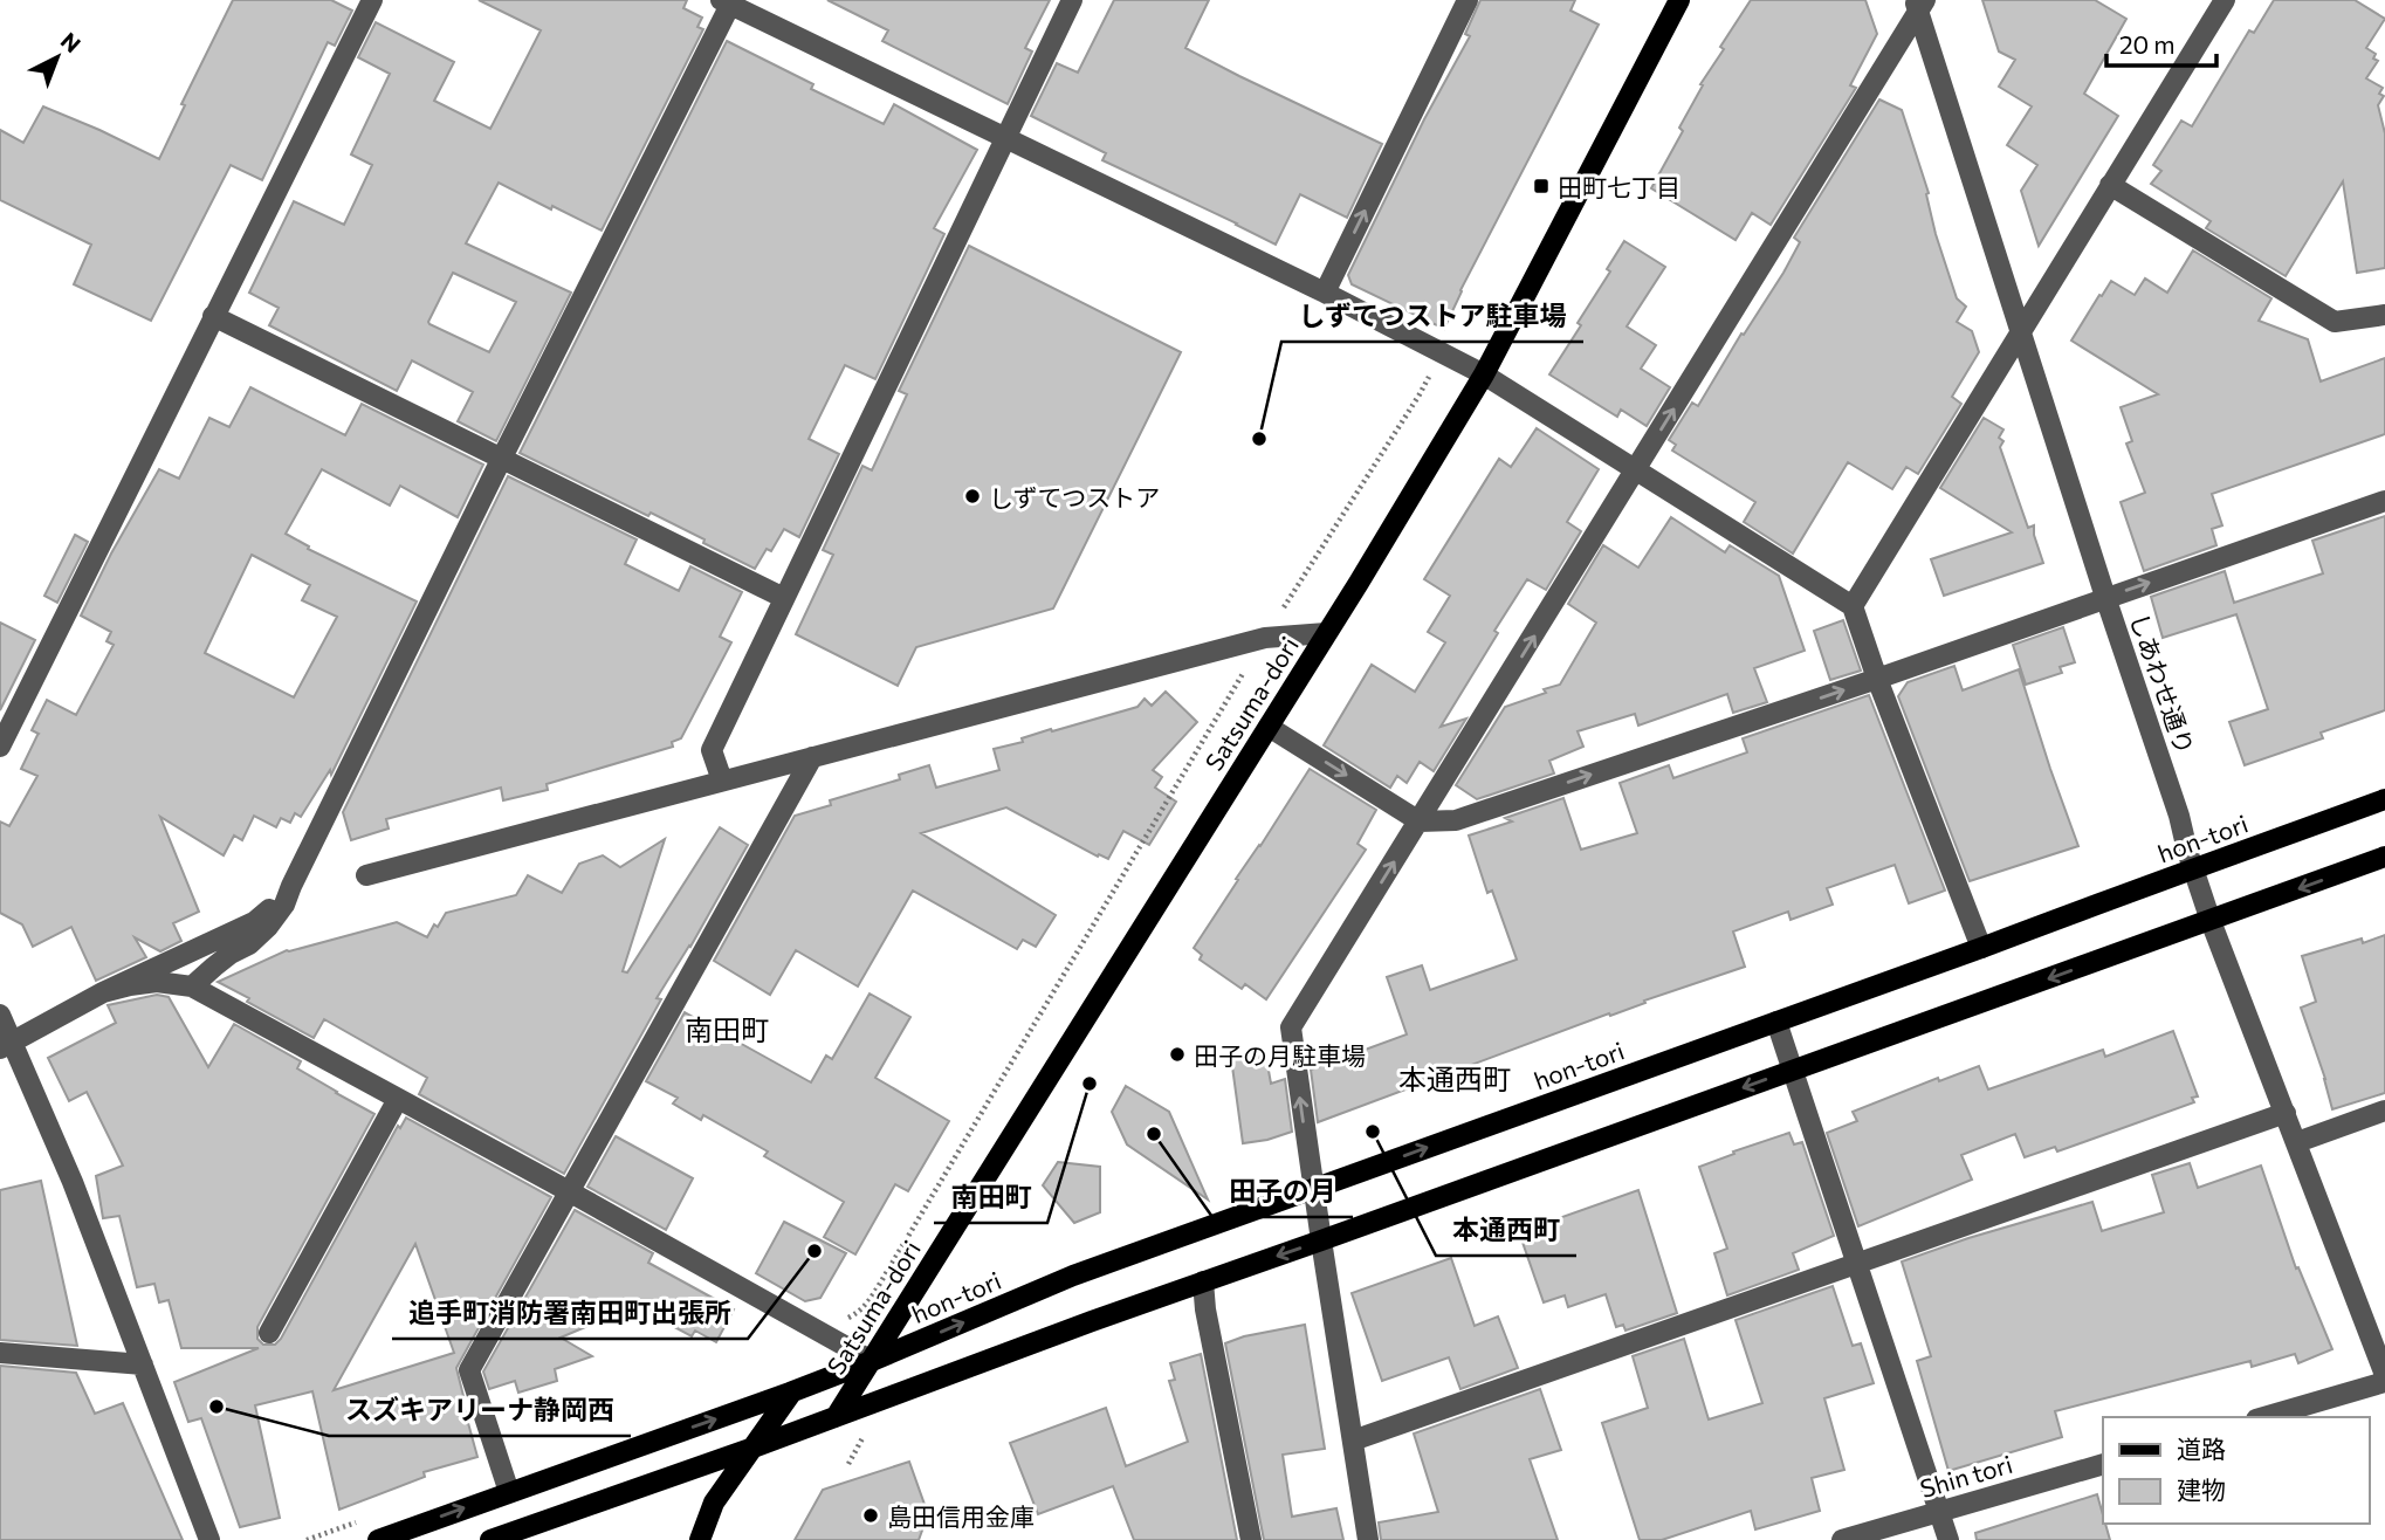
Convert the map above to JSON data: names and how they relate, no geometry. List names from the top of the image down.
{
  "streets": {
    "main road": ["Satsuma-dori", "hon-tori"],
    "street": ["しあわせ通り", "Shin tori"]
  },
  "crossings": [
    ["しあわせ通り", "hon-tori"],
    ["Satsuma-dori", "hon-tori"]
  ],
  "districts": ["南田町", "本通西町"],
  "places": {
    "transit": ["田町七丁目"],
    "other": [
      "しずてつストア駐車場",
      "しずてつストア",
      "田子の月駐車場",
      "南田町",
      "本通西町",
      "田子の月",
      "追手町消防署南田町出張所",
      "スズキアリーナ静岡西",
      "島田信用金庫"
    ]
  },
  "legend": ["道路", "建物"],
  "scale_bar": "20 m",
  "north": "top right"
}
